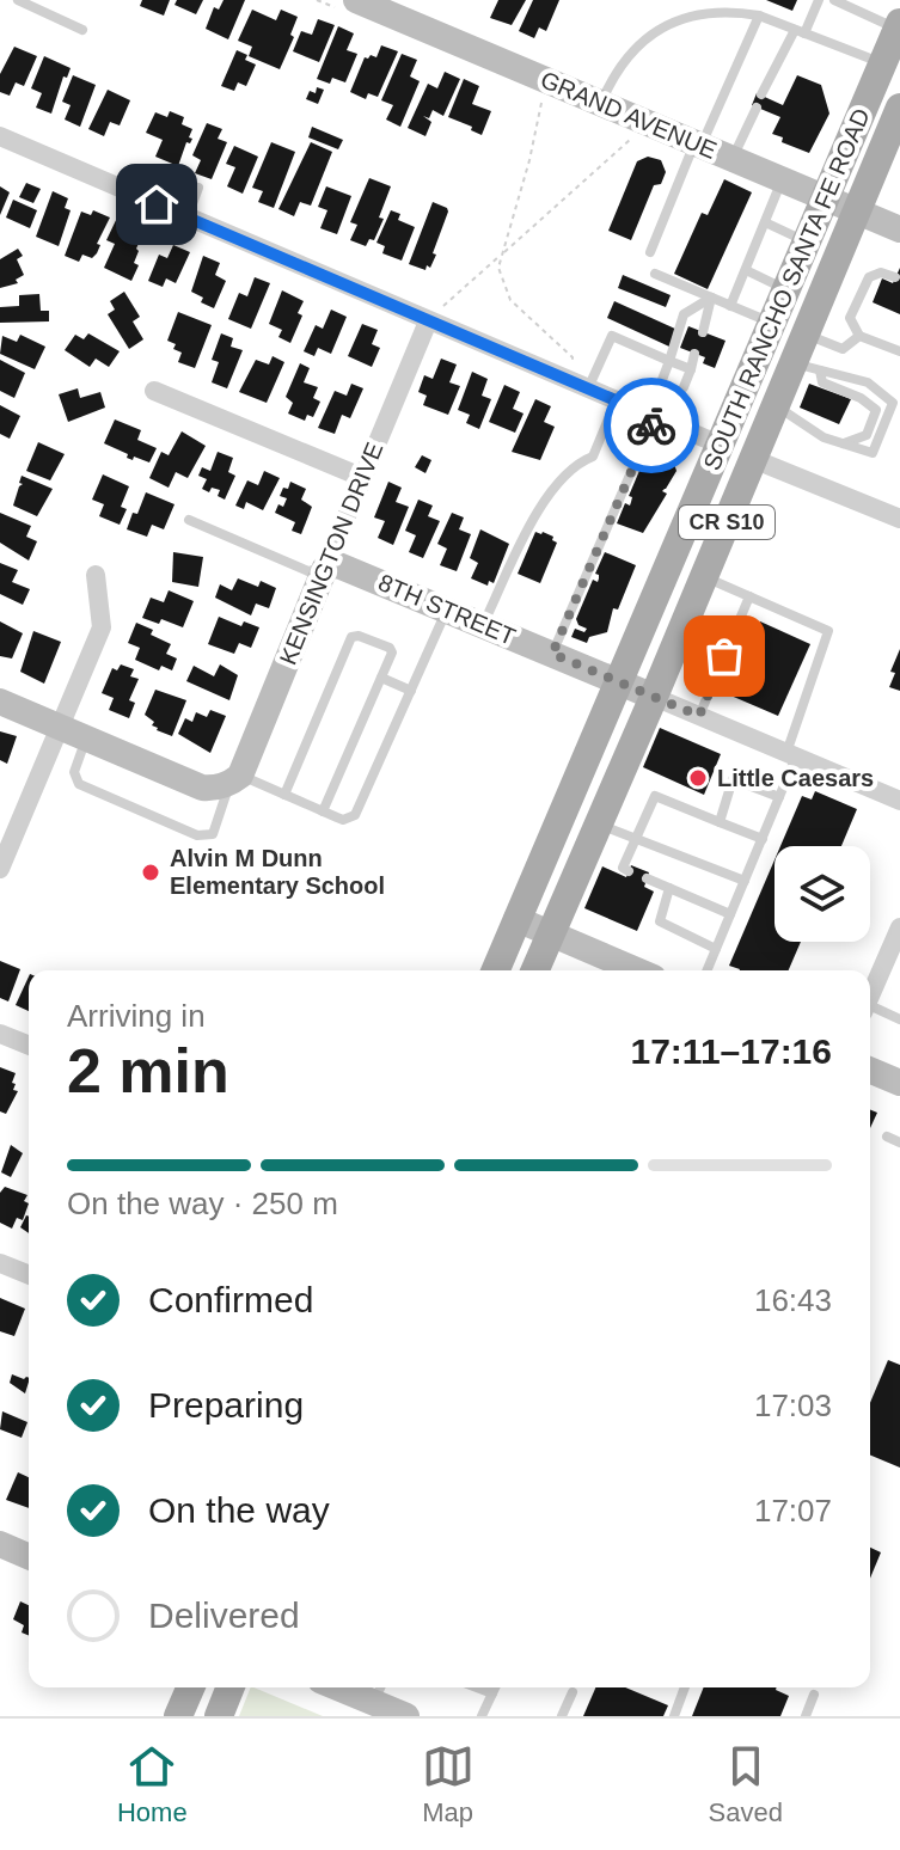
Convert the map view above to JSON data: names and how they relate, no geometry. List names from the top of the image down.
{
  "streets": {
    "main road": ["SOUTH RANCHO SANTA FE ROAD", "CR S10"],
    "street": ["GRAND AVENUE", "KENSINGTON DRIVE", "8TH STREET"]
  },
  "crossings": [
    ["GRAND AVENUE", "SOUTH RANCHO SANTA FE ROAD"],
    ["SOUTH RANCHO SANTA FE ROAD", "8TH STREET"],
    ["KENSINGTON DRIVE", "8TH STREET"]
  ],
  "places": ["Little Caesars", "Alvin M Dunn Elementary School"],
  "page": {
    "heading": ["2 min", "Arriving in", "17:11–17:16"],
    "bar": "On the way · 250 m",
    "list": [
      ["Confirmed", "16:43"],
      ["Preparing", "17:03"],
      ["On the way", "17:07"],
      "Delivered"
    ],
    "tabs": ["Home", "Map", "Saved"]
  }
}
